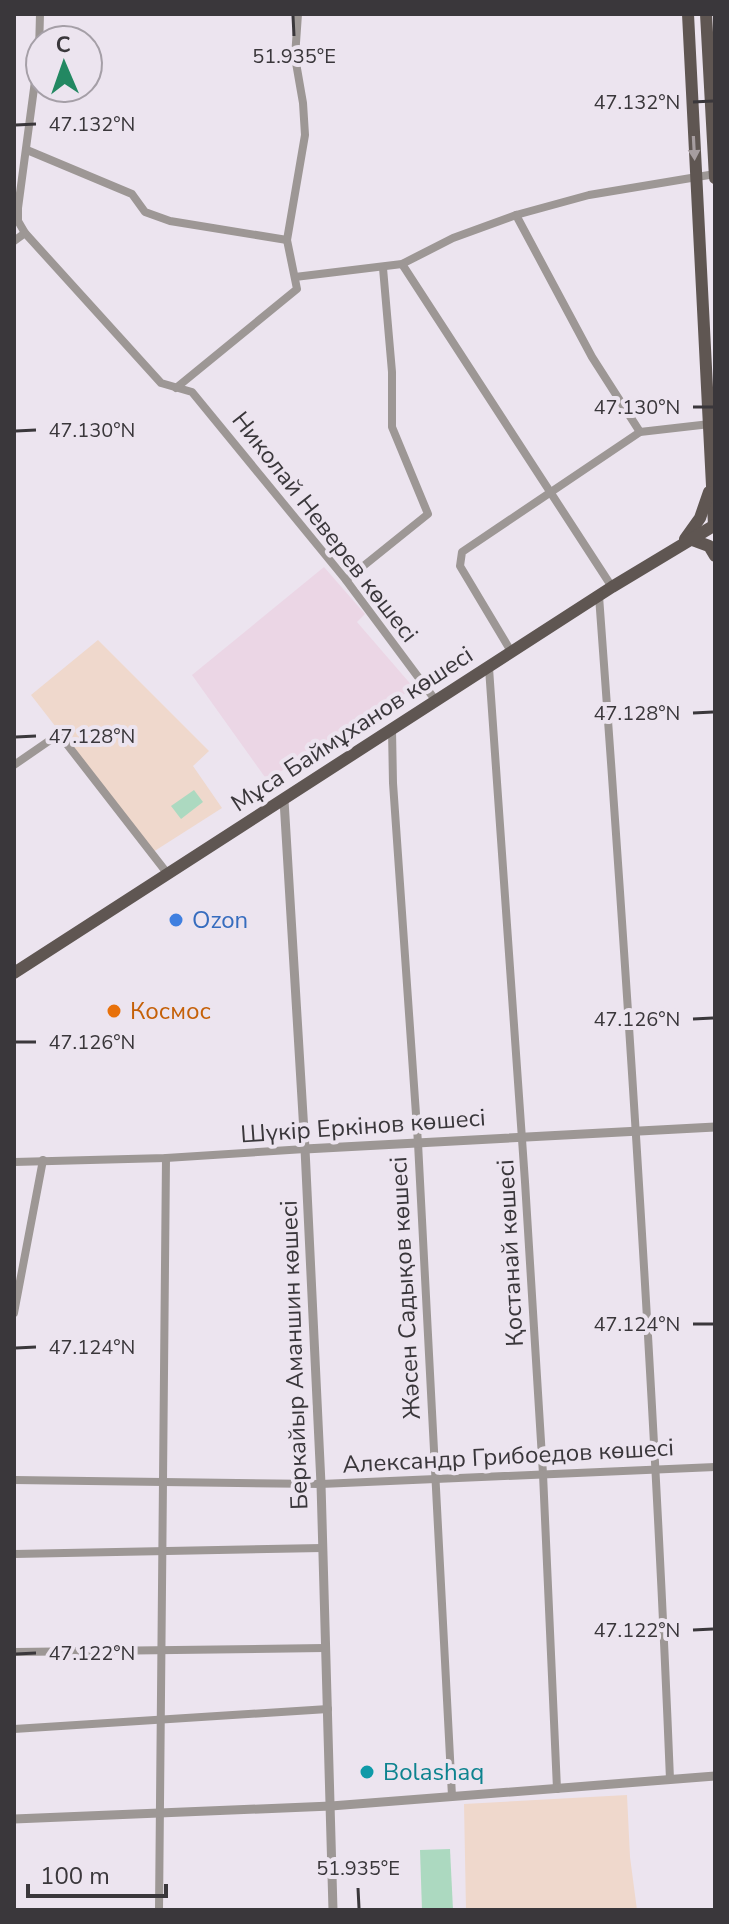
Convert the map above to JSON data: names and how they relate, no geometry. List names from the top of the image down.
{
  "streets": {
    "main road": ["Мұса Баймұханов көшесі"],
    "street": [
      "Николай Неверев көшесі",
      "Шүкір Еркінов көшесі",
      "Қостанай көшесі",
      "Жәсен Садықов көшесі",
      "Беркайыр Аманшин көшесі",
      "Александр Грибоедов көшесі"
    ]
  },
  "crossings": [
    ["Николай Неверев көшесі", "Мұса Баймұханов көшесі"],
    ["Мұса Баймұханов көшесі", "Қостанай көшесі"],
    ["Мұса Баймұханов көшесі", "Жәсен Садықов көшесі"],
    ["Мұса Баймұханов көшесі", "Беркайыр Аманшин көшесі"],
    ["Шүкір Еркінов көшесі", "Қостанай көшесі"],
    ["Шүкір Еркінов көшесі", "Жәсен Садықов көшесі"],
    ["Шүкір Еркінов көшесі", "Беркайыр Аманшин көшесі"],
    ["Қостанай көшесі", "Александр Грибоедов көшесі"],
    ["Жәсен Садықов көшесі", "Александр Грибоедов көшесі"],
    ["Беркайыр Аманшин көшесі", "Александр Грибоедов көшесі"]
  ],
  "places": ["Ozon", "Космос", "Bolashaq"],
  "scale_bar": "100 m",
  "north": "top",
  "coordinates": [
    "51.935°E",
    "47.132°N",
    "47.130°N",
    "47.128°N",
    "47.126°N",
    "47.124°N",
    "47.122°N"
  ]
}
